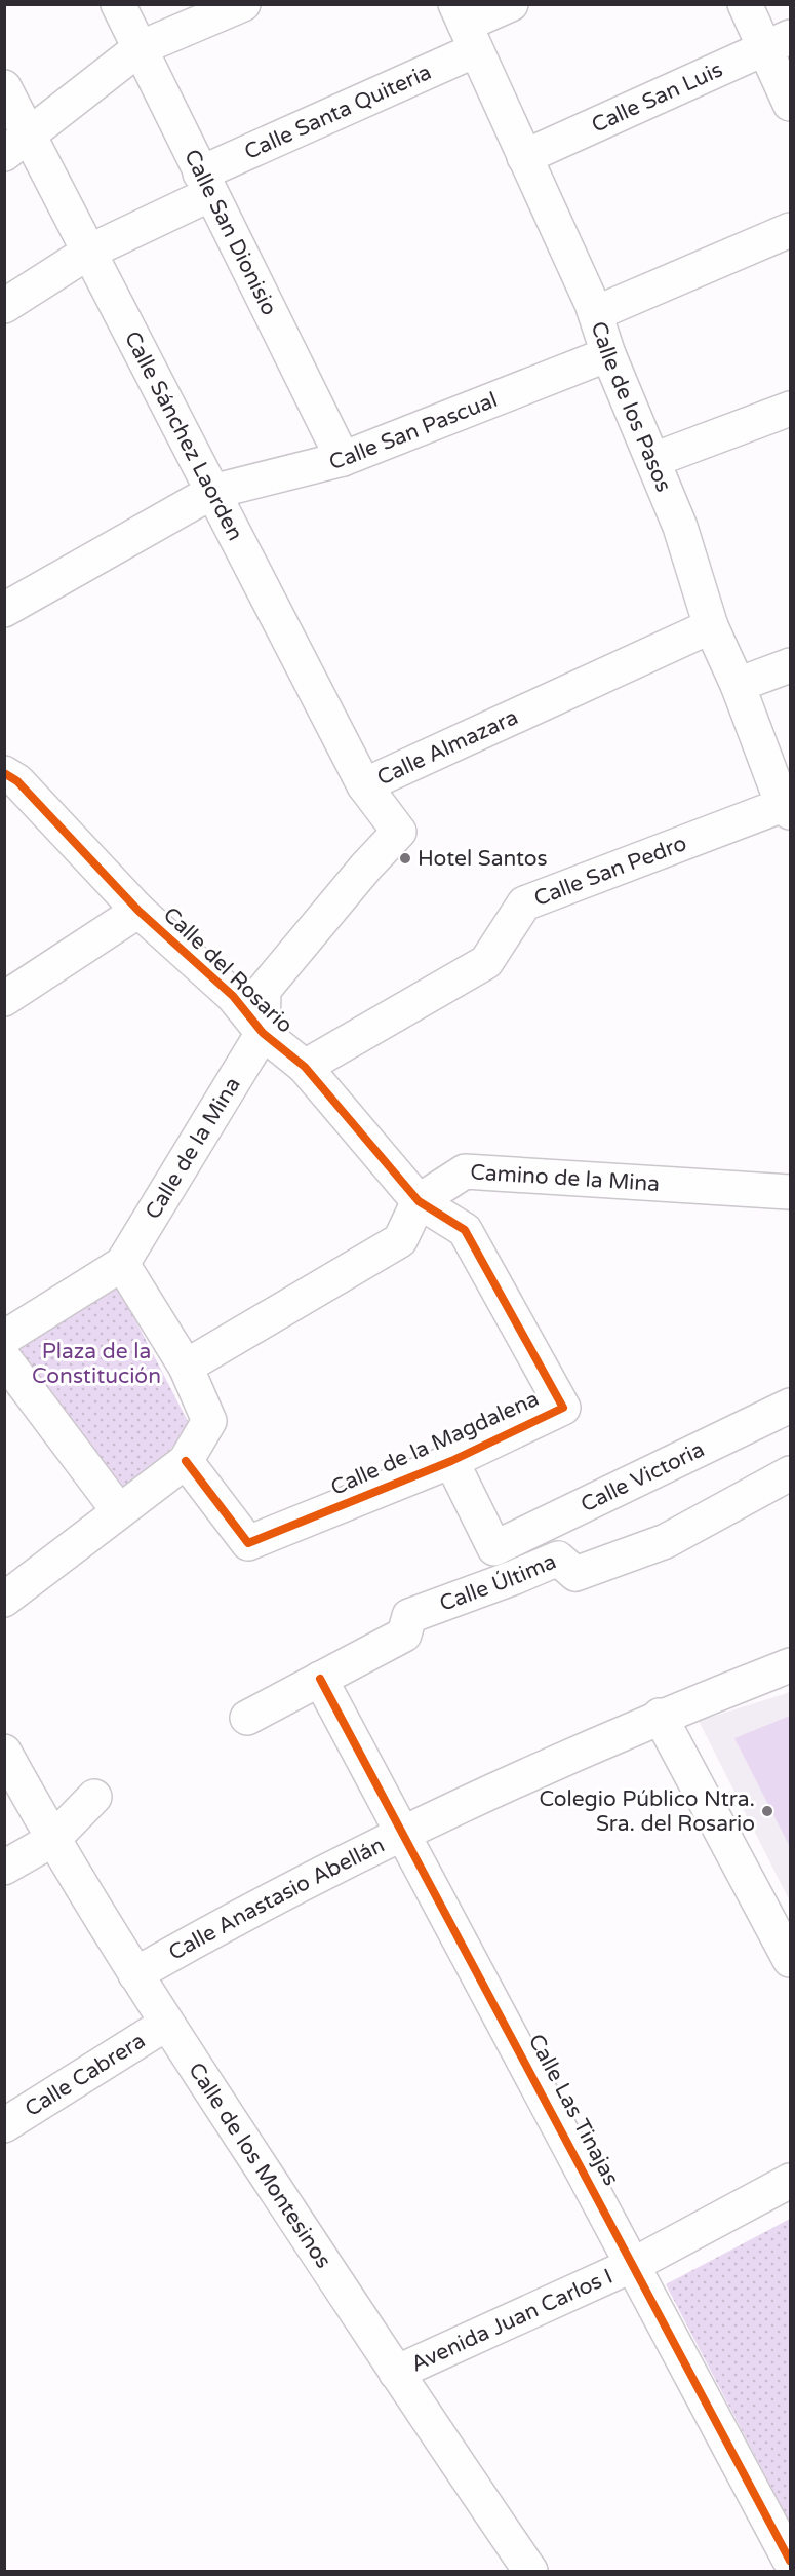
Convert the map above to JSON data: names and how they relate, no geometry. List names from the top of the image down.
{
  "streets": {
    "street": [
      "Calle San Luis",
      "Calle Santa Quiteria",
      "Calle San Dionisio",
      "Calle de los Pasos",
      "Calle San Pascual",
      "Calle Sánchez Laorden",
      "Calle Almazara",
      "Calle San Pedro",
      "Calle del Rosario",
      "Calle de la Mina",
      "Camino de la Mina",
      "Calle de la Magdalena",
      "Calle Victoria",
      "Calle Última",
      "Calle Anastasio Abellán",
      "Calle Cabrera",
      "Calle Las Tinajas",
      "Calle de los Montesinos",
      "Avenida Juan Carlos I"
    ]
  },
  "crossings": [
    ["Calle San Luis", "Calle de los Pasos"],
    ["Calle Santa Quiteria", "Calle San Dionisio"],
    ["Calle Santa Quiteria", "Calle de los Pasos"],
    ["Calle Santa Quiteria", "Calle Sánchez Laorden"],
    ["Calle San Dionisio", "Calle San Pascual"],
    ["Calle de los Pasos", "Calle San Pascual"],
    ["Calle de los Pasos", "Calle Almazara"],
    ["Calle de los Pasos", "Calle San Pedro"],
    ["Calle San Pascual", "Calle Sánchez Laorden"],
    ["Calle Sánchez Laorden", "Calle Almazara"],
    ["Calle Almazara", "Calle del Rosario"],
    ["Calle Almazara", "Calle de la Mina"],
    ["Calle San Pedro", "Calle del Rosario"],
    ["Calle del Rosario", "Calle de la Mina"],
    ["Calle del Rosario", "Camino de la Mina"],
    ["Calle del Rosario", "Calle de la Magdalena"],
    ["Camino de la Mina", "Calle de la Magdalena"],
    ["Calle Última", "Calle Las Tinajas"],
    ["Calle Anastasio Abellán", "Calle Las Tinajas"],
    ["Calle Anastasio Abellán", "Calle de los Montesinos"],
    ["Calle Cabrera", "Calle de los Montesinos"],
    ["Calle Las Tinajas", "Avenida Juan Carlos I"],
    ["Calle de los Montesinos", "Avenida Juan Carlos I"]
  ],
  "parks": ["Plaza de la Constitución"],
  "places": ["Hotel Santos", "Colegio Público Ntra. Sra. del Rosario"]
}
